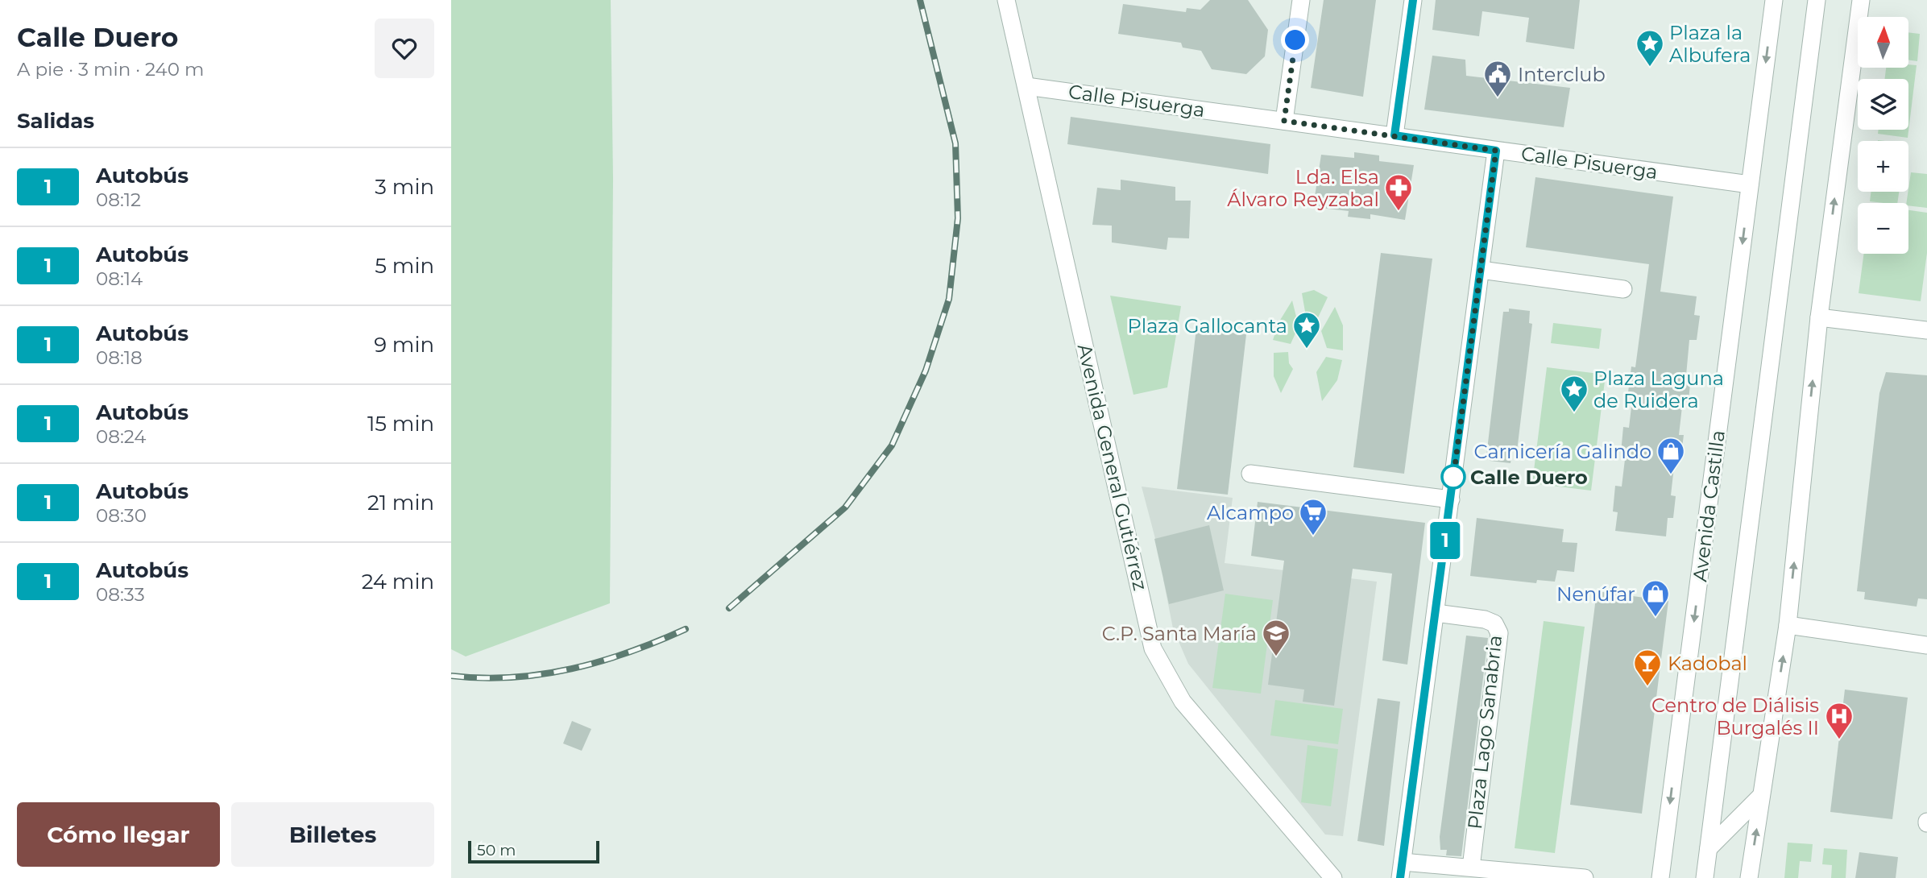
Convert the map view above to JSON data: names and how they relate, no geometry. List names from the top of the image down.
{
  "streets": {
    "street": [
      "Calle Pisuerga",
      "Avenida General Gutiérrez",
      "Avenida Castilla",
      "Plaza Lago Sanabria"
    ]
  },
  "crossings": [
    ["Calle Pisuerga", "Avenida General Gutiérrez"],
    ["Calle Pisuerga", "Avenida Castilla"]
  ],
  "places": {
    "place": ["Plaza la Albufera", "Plaza Gallocanta", "Plaza Laguna de Ruidera"],
    "public building": ["Interclub"],
    "pharmacy": ["Lda. Elsa Álvaro Reyzabal"],
    "shop": ["Carnicería Galindo", "Nenúfar"],
    "other": ["Calle Duero"],
    "supermarket": ["Alcampo"],
    "school or university": ["C.P. Santa María"],
    "bar": ["Kadobal"],
    "hospital": ["Centro de Diálisis Burgalés II"]
  },
  "lines": ["bus line 1"],
  "scale_bar": "50 m",
  "north": "top",
  "page": {
    "heading": [
      ["Calle Duero", "A pie · 3 min · 240 m"],
      "Salidas"
    ],
    "on_map": "1",
    "map_buttons": ["+", "−"],
    "list": [
      {
        "mark": "1",
        "name": "Autobús",
        "note": "08:12",
        "value": "3 min"
      },
      {
        "mark": "1",
        "name": "Autobús",
        "note": "08:14",
        "value": "5 min"
      },
      {
        "mark": "1",
        "name": "Autobús",
        "note": "08:18",
        "value": "9 min"
      },
      {
        "mark": "1",
        "name": "Autobús",
        "note": "08:24",
        "value": "15 min"
      },
      {
        "mark": "1",
        "name": "Autobús",
        "note": "08:30",
        "value": "21 min"
      },
      {
        "mark": "1",
        "name": "Autobús",
        "note": "08:33",
        "value": "24 min"
      }
    ],
    "buttons": ["Cómo llegar", "Billetes"],
    "scale": "50 m"
  }
}
